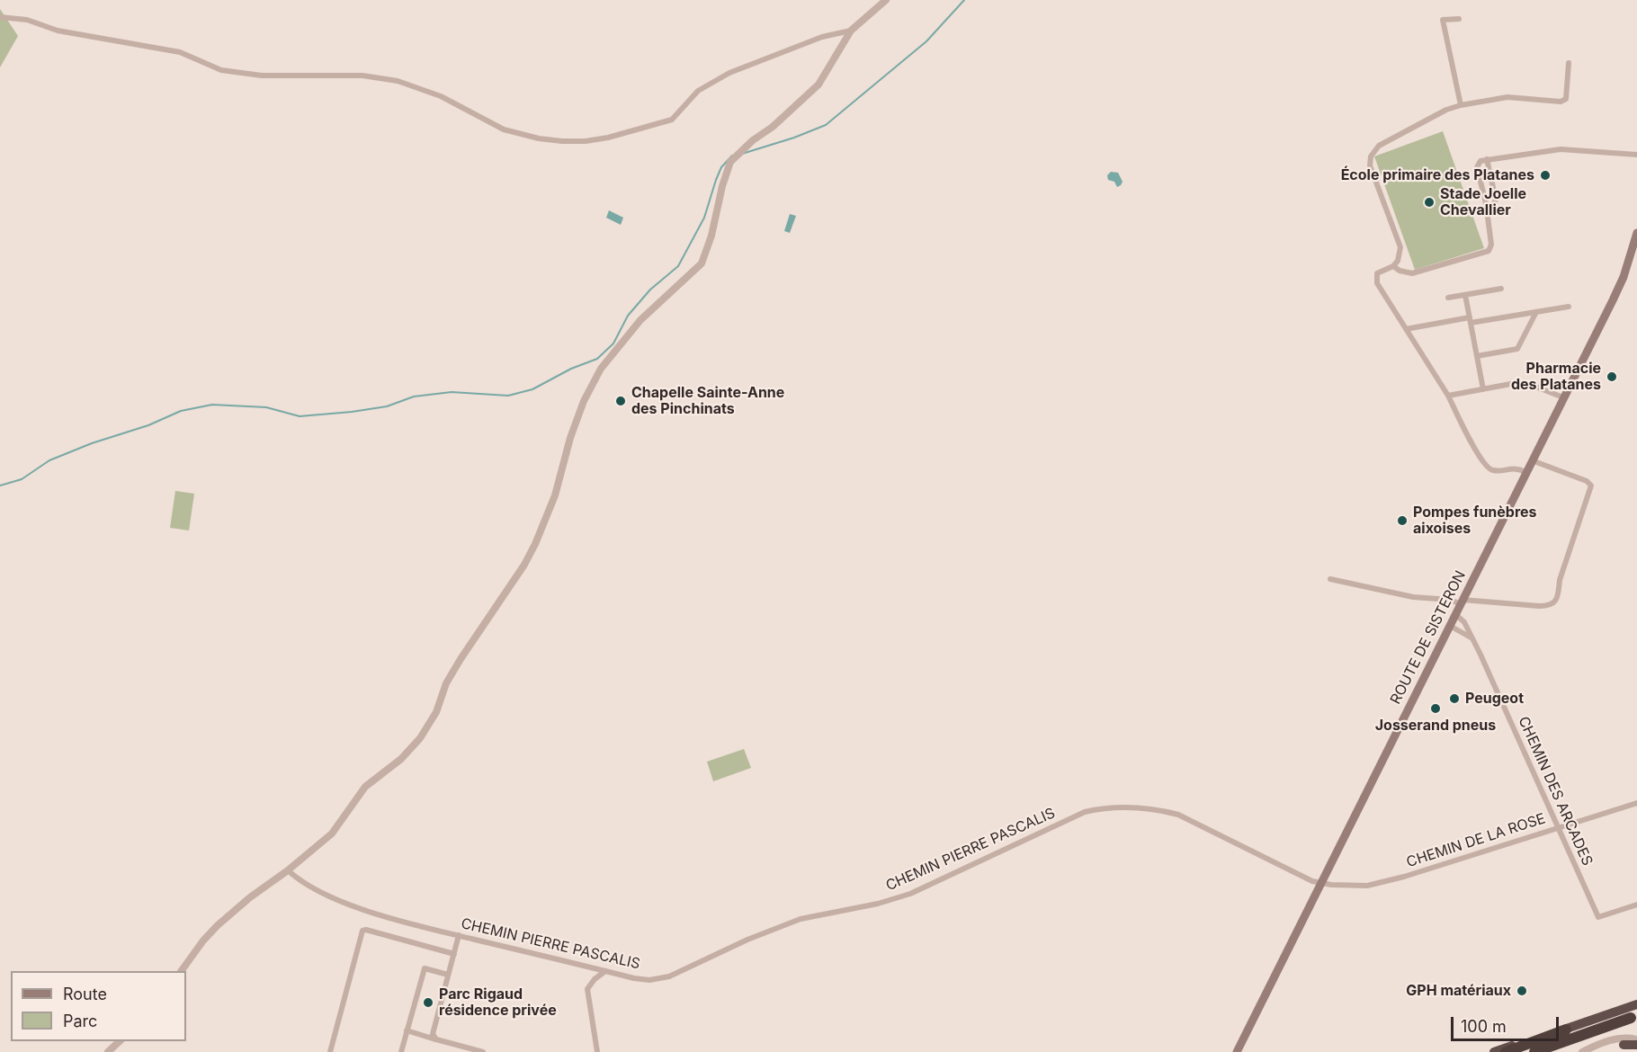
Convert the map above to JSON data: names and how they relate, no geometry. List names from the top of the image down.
{
  "streets": {
    "main road": ["ROUTE DE SISTERON"],
    "street": ["CHEMIN DES ARCADES", "CHEMIN DE LA ROSE", "CHEMIN PIERRE PASCALIS"]
  },
  "crossings": [
    ["ROUTE DE SISTERON", "CHEMIN DES ARCADES"],
    ["ROUTE DE SISTERON", "CHEMIN DE LA ROSE"],
    ["ROUTE DE SISTERON", "CHEMIN PIERRE PASCALIS"],
    ["CHEMIN DES ARCADES", "CHEMIN DE LA ROSE"],
    ["CHEMIN DE LA ROSE", "CHEMIN PIERRE PASCALIS"]
  ],
  "places": [
    "École primaire des Platanes",
    "Stade Joelle Chevallier",
    "Pharmacie des Platanes",
    "Chapelle Sainte-Anne des Pinchinats",
    "Pompes funèbres aixoises",
    "Peugeot",
    "Josserand pneus",
    "GPH matériaux",
    "Parc Rigaud résidence privée"
  ],
  "legend": ["Route", "Parc"],
  "scale_bar": "100 m"
}
